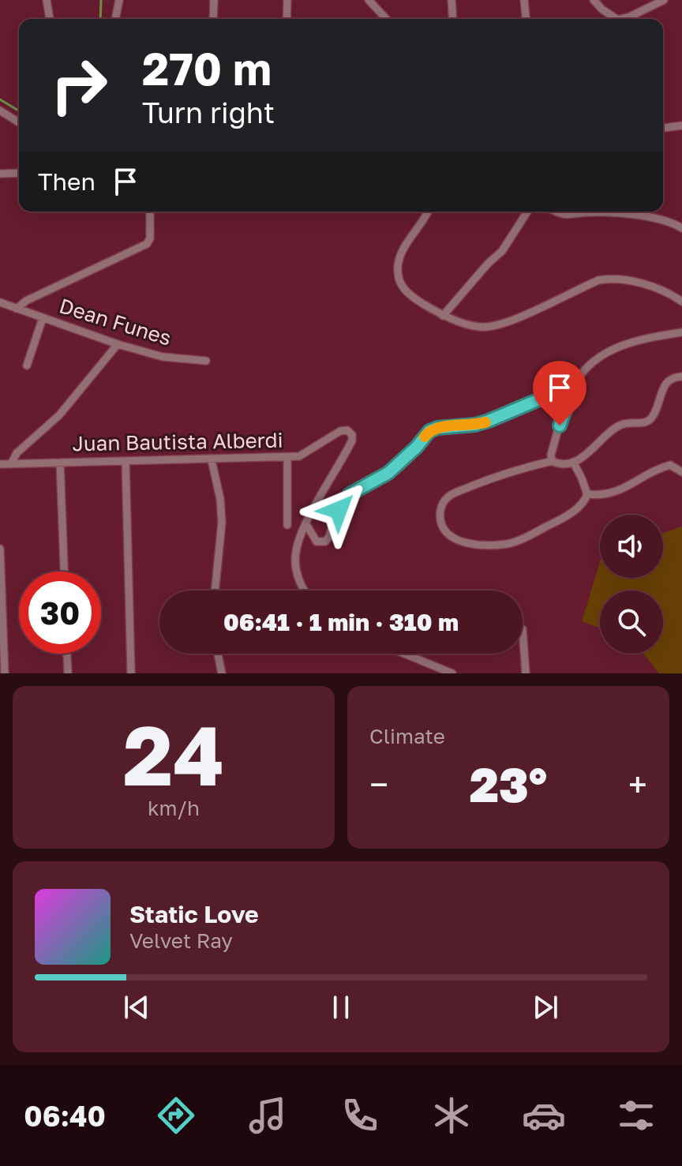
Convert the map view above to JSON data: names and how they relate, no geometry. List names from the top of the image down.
{
  "streets": {
    "street": ["Dean Funes", "Juan Bautista Alberdi"]
  },
  "page": {
    "turn": ["270 m", "Turn right"],
    "then": "Then",
    "limit": "30",
    "trip": "06:41 · 1 min · 310 m",
    "tile": [
      ["24", "km/h"],
      "Climate"
    ],
    "heat": ["−", "23°", "+"],
    "song": ["Static Love", "Velvet Ray"],
    "tabs": "06:40"
  }
}
